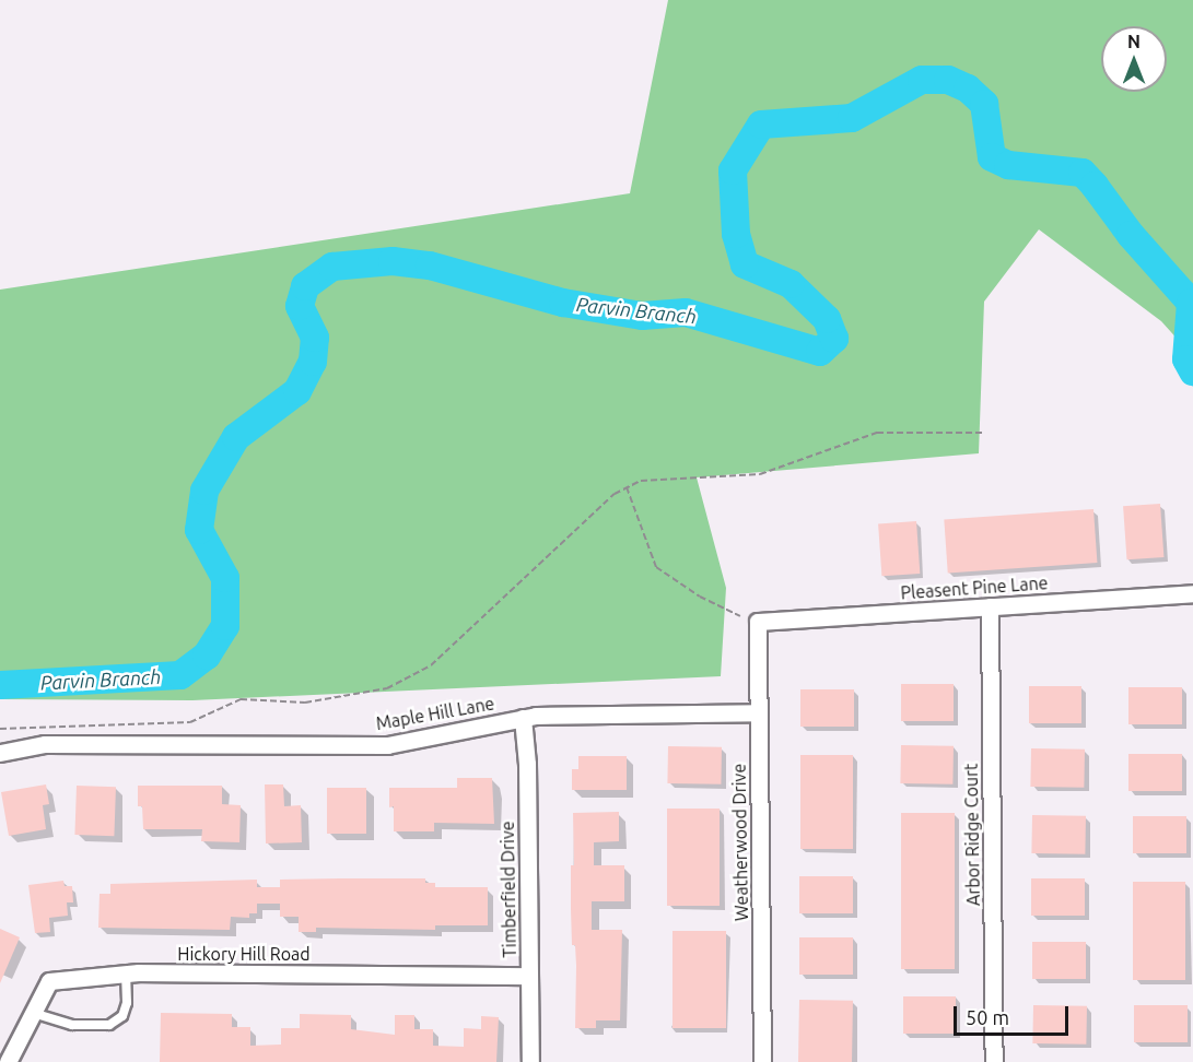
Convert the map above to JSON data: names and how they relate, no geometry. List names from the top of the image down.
{
  "streets": {
    "street": [
      "Pleasent Pine Lane",
      "Maple Hill Lane",
      "Arbor Ridge Court",
      "Weatherwood Drive",
      "Timberfield Drive",
      "Hickory Hill Road"
    ]
  },
  "crossings": [
    ["Pleasent Pine Lane", "Arbor Ridge Court"],
    ["Pleasent Pine Lane", "Weatherwood Drive"],
    ["Maple Hill Lane", "Weatherwood Drive"],
    ["Maple Hill Lane", "Timberfield Drive"],
    ["Timberfield Drive", "Hickory Hill Road"]
  ],
  "water": ["Parvin Branch"],
  "scale_bar": "50 m",
  "north": "top"
}
